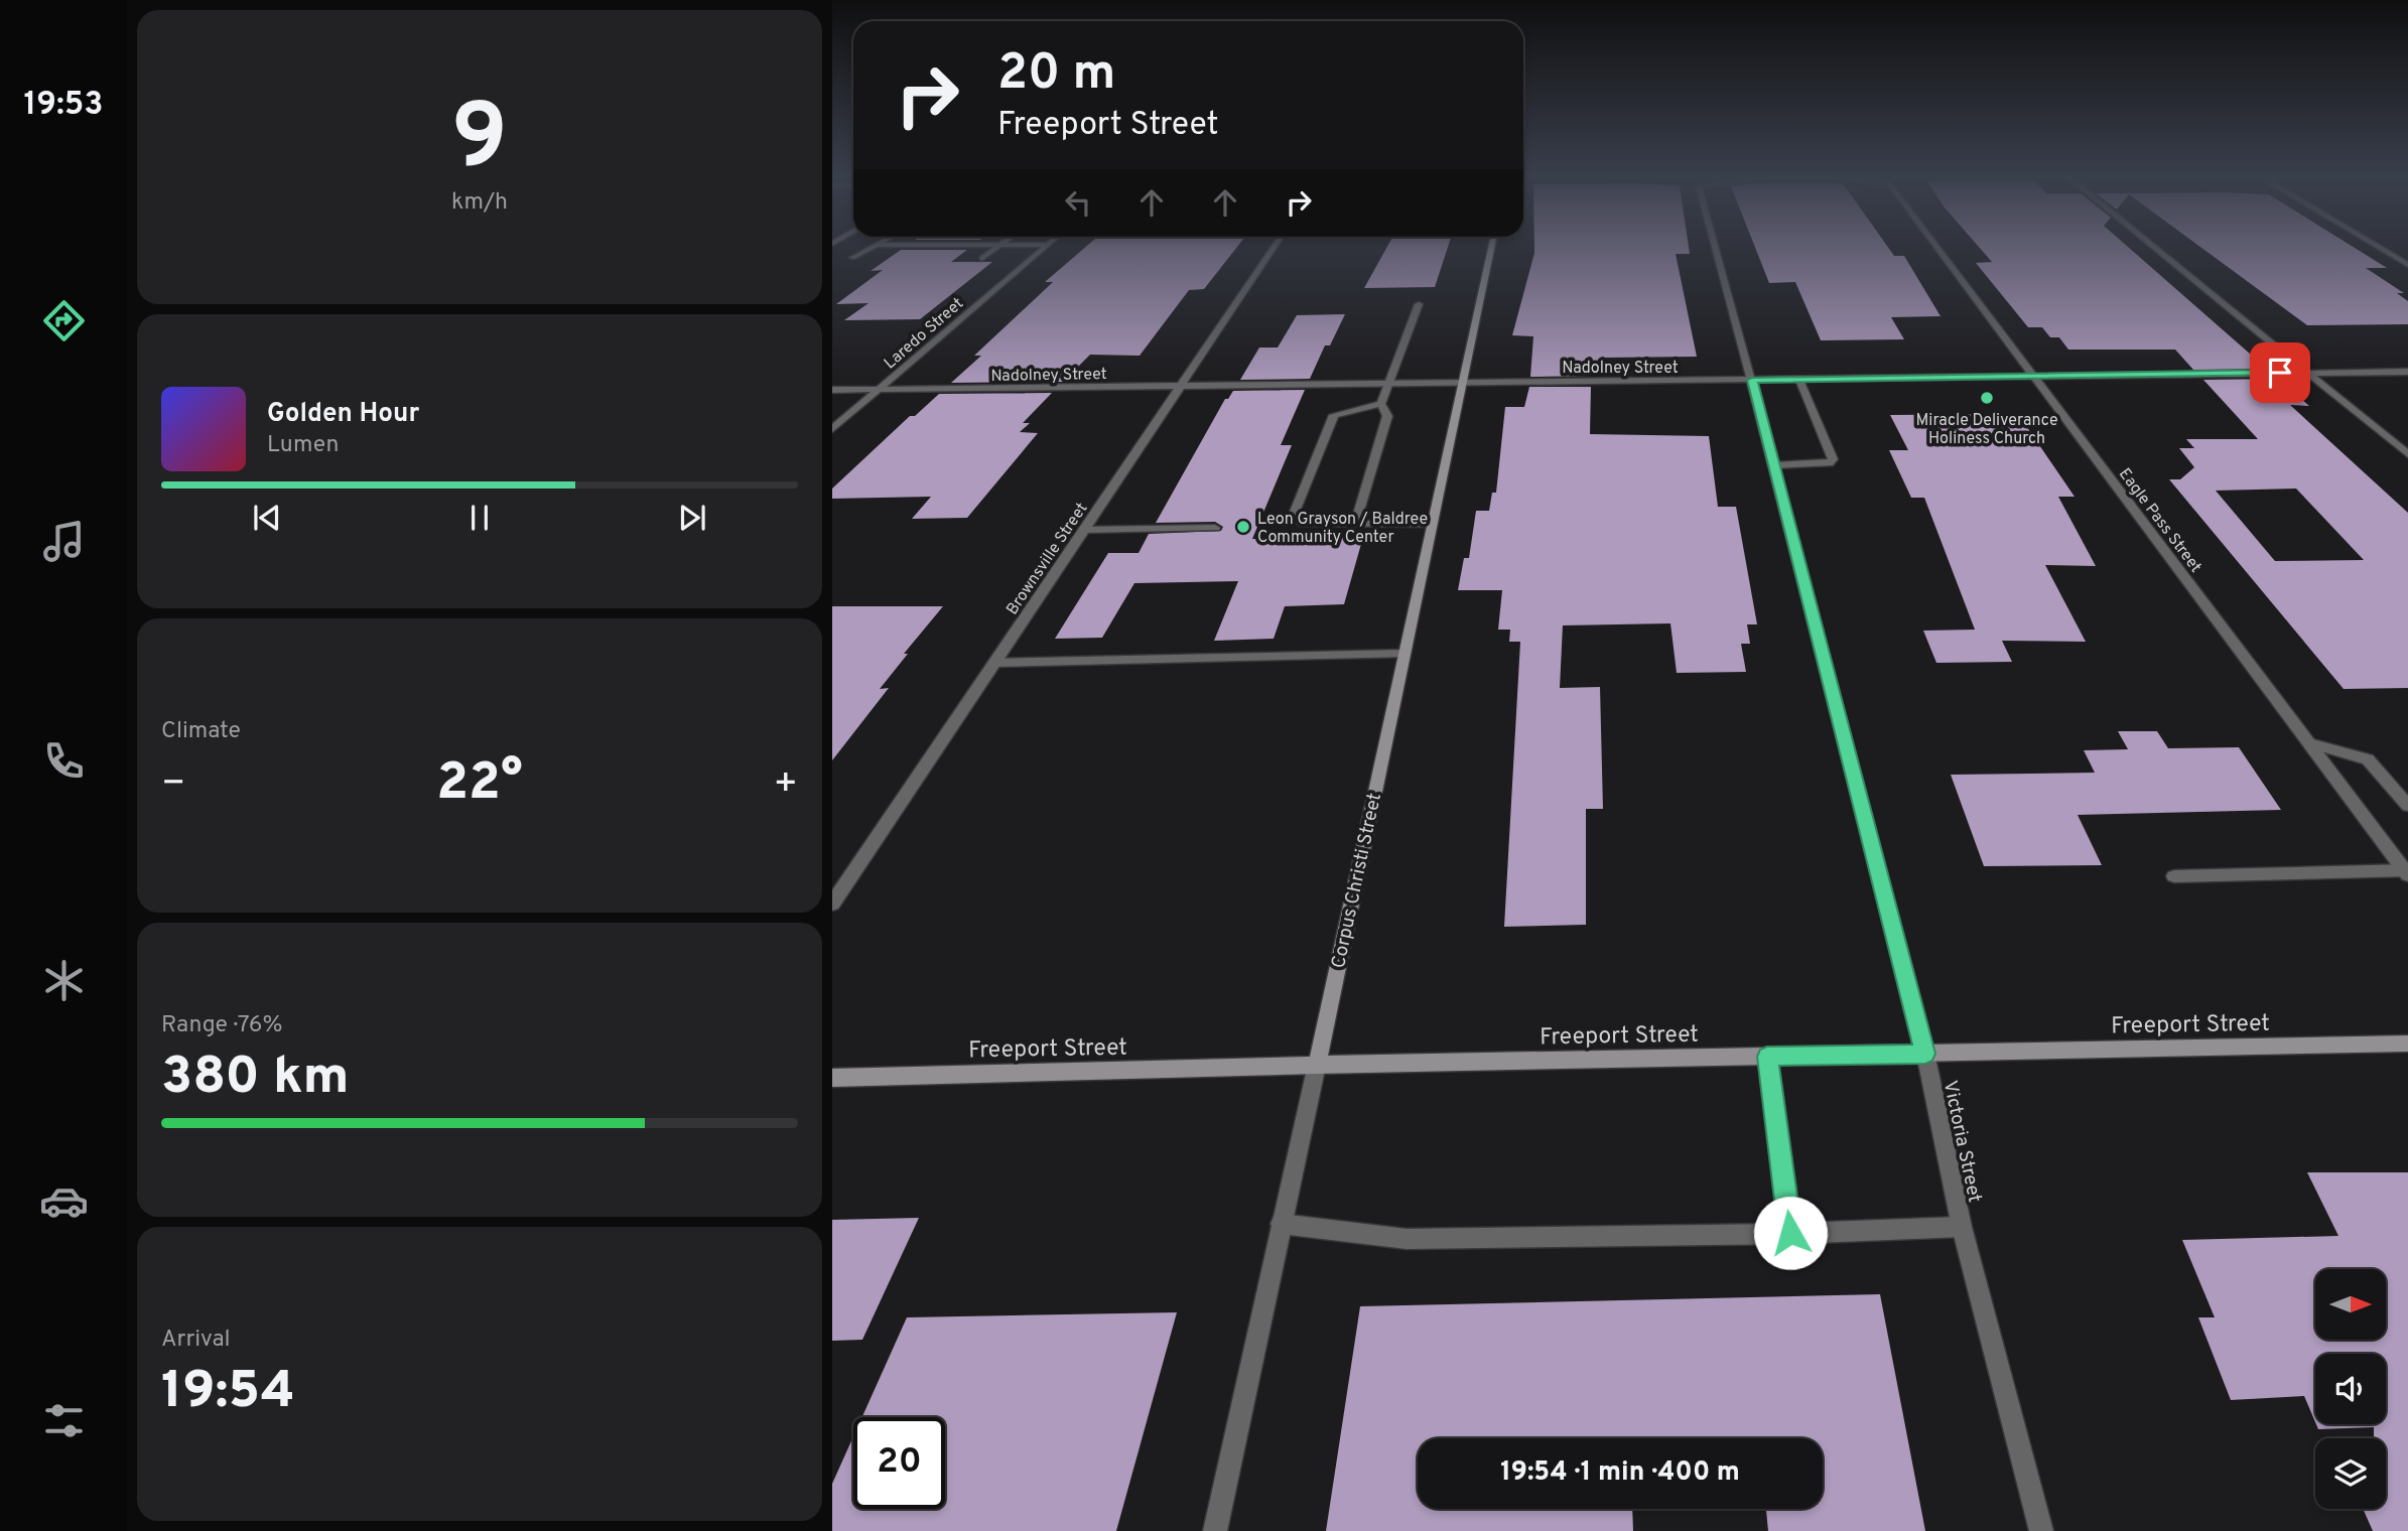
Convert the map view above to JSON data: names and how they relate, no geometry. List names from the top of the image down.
{
  "streets": {
    "street": [
      "Laredo Street",
      "Nadolney Street",
      "Eagle Pass Street",
      "Brownsville Street",
      "Corpus Christi Street",
      "Freeport Street",
      "Victoria Street"
    ]
  },
  "crossings": [
    ["Laredo Street", "Nadolney Street"],
    ["Nadolney Street", "Eagle Pass Street"],
    ["Nadolney Street", "Brownsville Street"],
    ["Nadolney Street", "Corpus Christi Street"],
    ["Nadolney Street", "Victoria Street"],
    ["Corpus Christi Street", "Freeport Street"],
    ["Freeport Street", "Victoria Street"]
  ],
  "places": ["Miracle Deliverance Holiness Church", "Leon Grayson / Baldree Community Center"],
  "north": "right",
  "page": {
    "tabs": "19:53",
    "tile": [
      ["9", "km/h"],
      "Climate",
      ["Range · 76%", "380 km"],
      ["Arrival", "19:54"]
    ],
    "turn": ["20 m", "Freeport Street"],
    "song": ["Golden Hour", "Lumen"],
    "heat": ["−", "22°", "+"],
    "limit": "20",
    "trip": "19:54 · 1 min · 400 m"
  }
}
